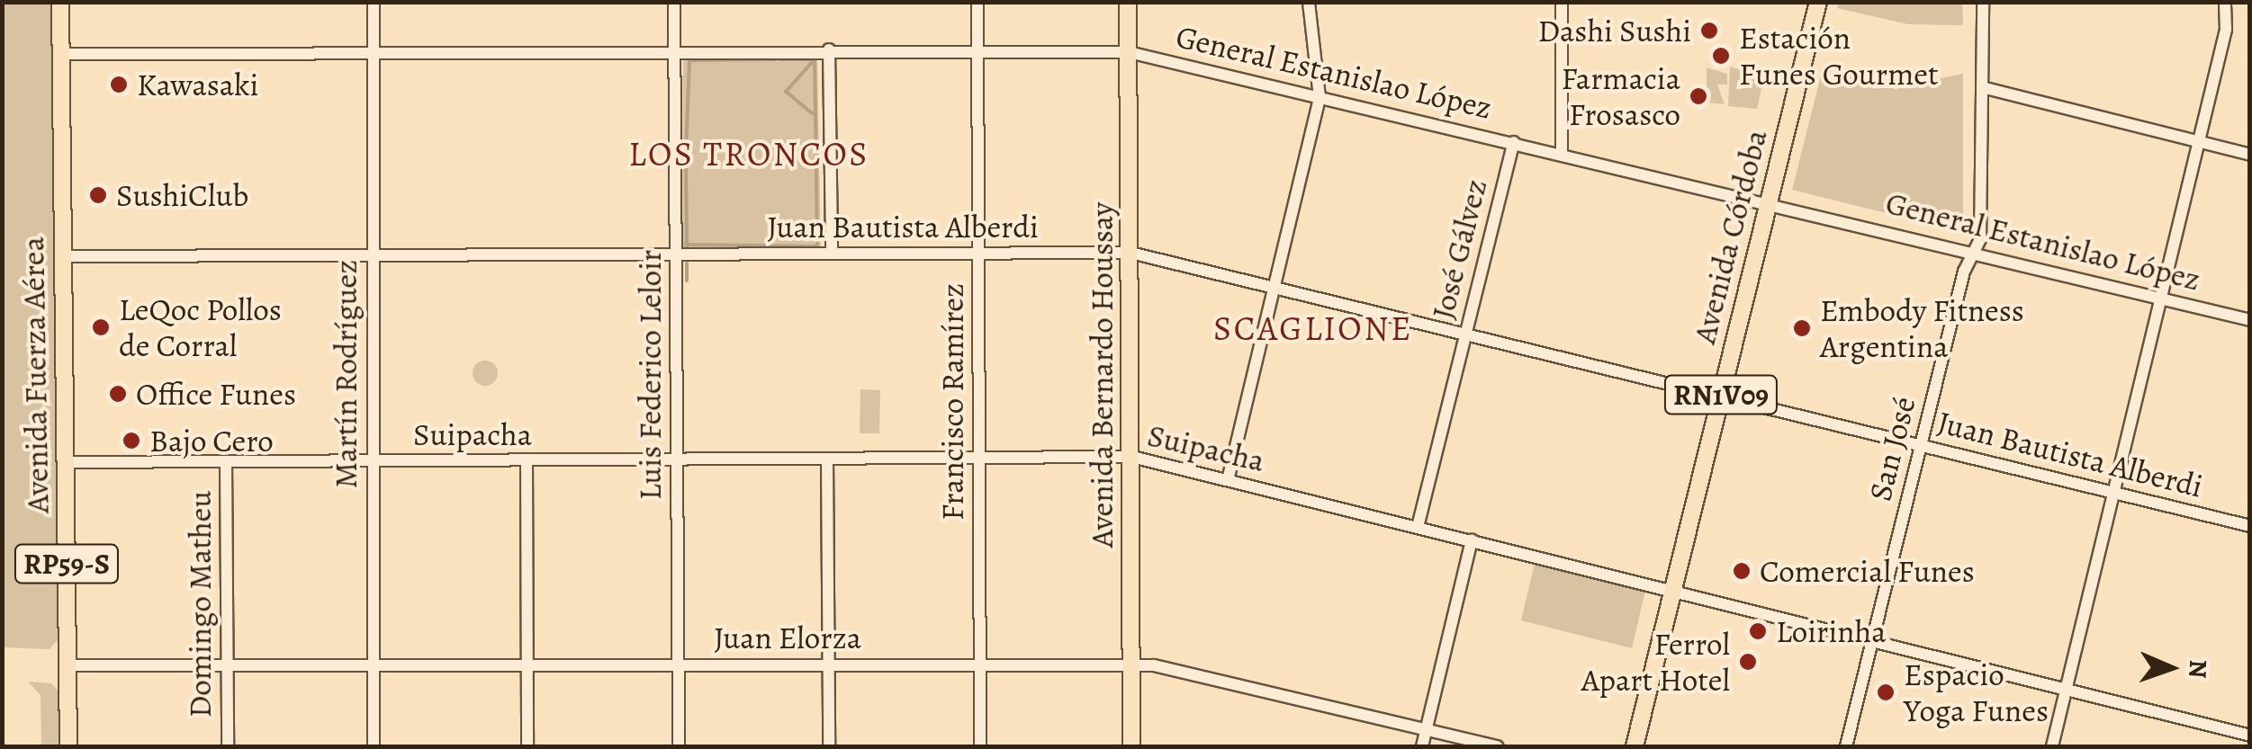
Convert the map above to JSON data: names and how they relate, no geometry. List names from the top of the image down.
{
  "streets": {
    "main road": [
      "Avenida Córdoba",
      "Avenida Fuerza Aérea",
      "Avenida Bernardo Houssay",
      "RN1V09",
      "RP59-S"
    ],
    "street": [
      "General Estanislao López",
      "Juan Bautista Alberdi",
      "José Gálvez",
      "Martín Rodríguez",
      "Luis Federico Leloir",
      "Francisco Ramírez",
      "Suipacha",
      "San José",
      "Domingo Matheu",
      "Juan Elorza"
    ]
  },
  "crossings": [
    ["General Estanislao López", "Avenida Córdoba"],
    ["General Estanislao López", "José Gálvez"],
    ["General Estanislao López", "Martín Rodríguez"],
    ["General Estanislao López", "Avenida Fuerza Aérea"],
    ["General Estanislao López", "Luis Federico Leloir"],
    ["General Estanislao López", "Avenida Bernardo Houssay"],
    ["General Estanislao López", "Francisco Ramírez"],
    ["General Estanislao López", "San José"],
    ["Juan Bautista Alberdi", "Avenida Córdoba"],
    ["Juan Bautista Alberdi", "José Gálvez"],
    ["Juan Bautista Alberdi", "Martín Rodríguez"],
    ["Juan Bautista Alberdi", "Avenida Fuerza Aérea"],
    ["Juan Bautista Alberdi", "Luis Federico Leloir"],
    ["Juan Bautista Alberdi", "Avenida Bernardo Houssay"],
    ["Juan Bautista Alberdi", "Francisco Ramírez"],
    ["Juan Bautista Alberdi", "San José"],
    ["Avenida Córdoba", "Suipacha"],
    ["José Gálvez", "Suipacha"],
    ["Martín Rodríguez", "Suipacha"],
    ["Martín Rodríguez", "Juan Elorza"],
    ["Avenida Fuerza Aérea", "Suipacha"],
    ["Avenida Fuerza Aérea", "Juan Elorza"],
    ["Luis Federico Leloir", "Suipacha"],
    ["Luis Federico Leloir", "Juan Elorza"],
    ["Avenida Bernardo Houssay", "Suipacha"],
    ["Avenida Bernardo Houssay", "Juan Elorza"],
    ["Francisco Ramírez", "Suipacha"],
    ["Francisco Ramírez", "Juan Elorza"],
    ["Suipacha", "San José"],
    ["Suipacha", "Domingo Matheu"],
    ["Domingo Matheu", "Juan Elorza"]
  ],
  "districts": ["LOS TRONCOS", "SCAGLIONE"],
  "places": [
    "Dashi Sushi",
    "Estación Funes Gourmet",
    "Kawasaki",
    "Farmacia Frosasco",
    "SushiClub",
    "LeQoc Pollos de Corral",
    "Embody Fitness Argentina",
    "Office Funes",
    "Bajo Cero",
    "Comercial Funes",
    "Loirinha",
    "Ferrol Apart Hotel",
    "Espacio Yoga Funes"
  ],
  "north": "right"
}
